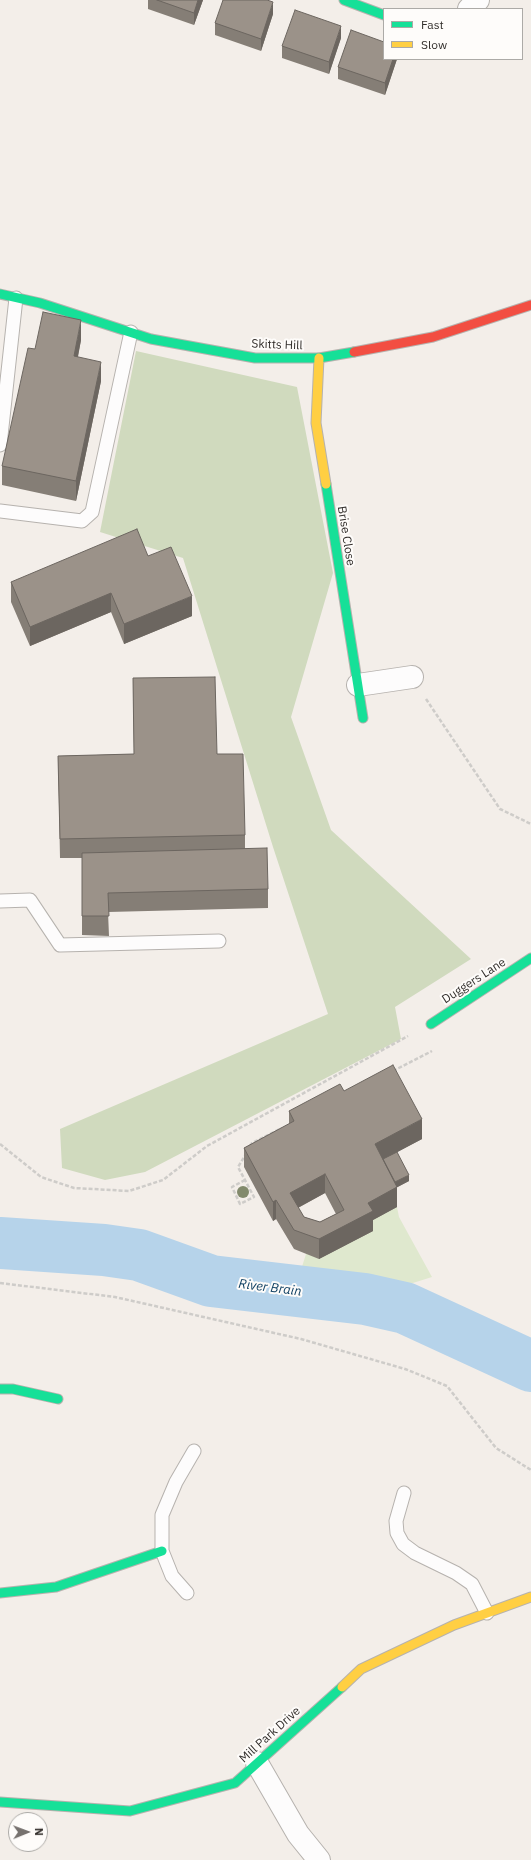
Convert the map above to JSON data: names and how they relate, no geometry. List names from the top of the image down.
{
  "streets": {
    "street": [
      "Skitts Hill",
      "Brise Close",
      "Duggers Lane",
      "Mill Park Drive"
    ]
  },
  "crossings": [
    ["Skitts Hill", "Brise Close"]
  ],
  "water": ["River Brain"],
  "legend": ["Fast", "Slow"],
  "north": "right"
}
